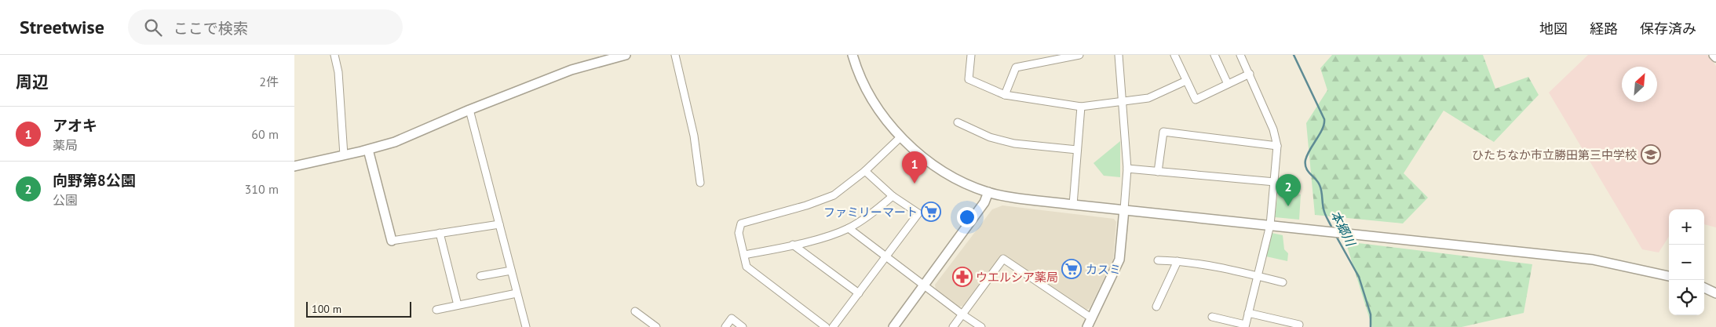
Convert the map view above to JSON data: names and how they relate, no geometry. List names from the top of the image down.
{
  "water": ["本郷川"],
  "places": {
    "school or university": ["ひたちなか市立勝田第三中学校"],
    "supermarket": ["ファミリーマート", "カスミ"],
    "pharmacy": ["ウエルシア薬局"]
  },
  "scale_bar": "100 m",
  "north": "top right",
  "page": {
    "header": "Streetwise",
    "search": "ここで検索",
    "nav": ["地図", "経路", "保存済み"],
    "heading": ["周辺", "2件"],
    "list": [
      {
        "mark": "1",
        "name": "アオキ",
        "note": "薬局",
        "value": "60 m"
      },
      {
        "mark": "2",
        "name": "向野第8公園",
        "note": "公園",
        "value": "310 m"
      }
    ],
    "pins": ["1", "2"],
    "map_buttons": ["+", "−"],
    "scale": "100 m"
  }
}
